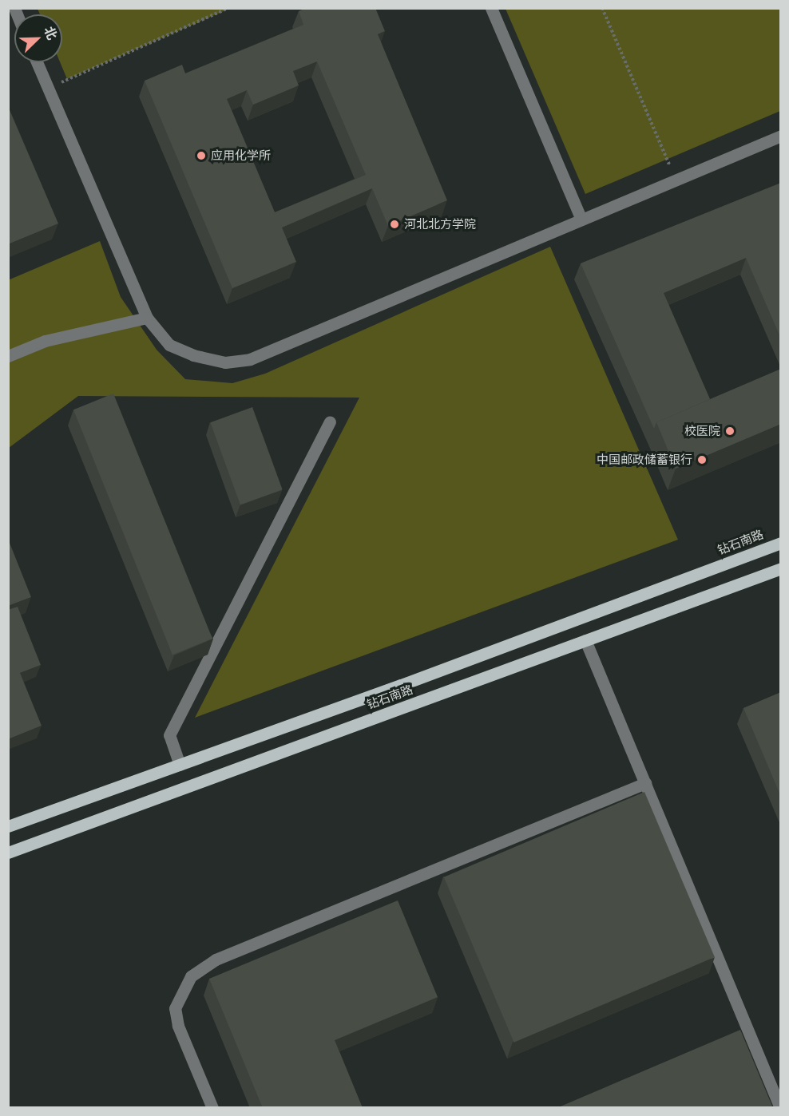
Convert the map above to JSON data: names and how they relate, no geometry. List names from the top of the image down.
{
  "streets": {
    "main road": ["钻石南路"]
  },
  "places": [
    "应用化学所",
    "河北北方学院",
    "校医院",
    "中国邮政储蓄银行"
  ],
  "north": "top right"
}
